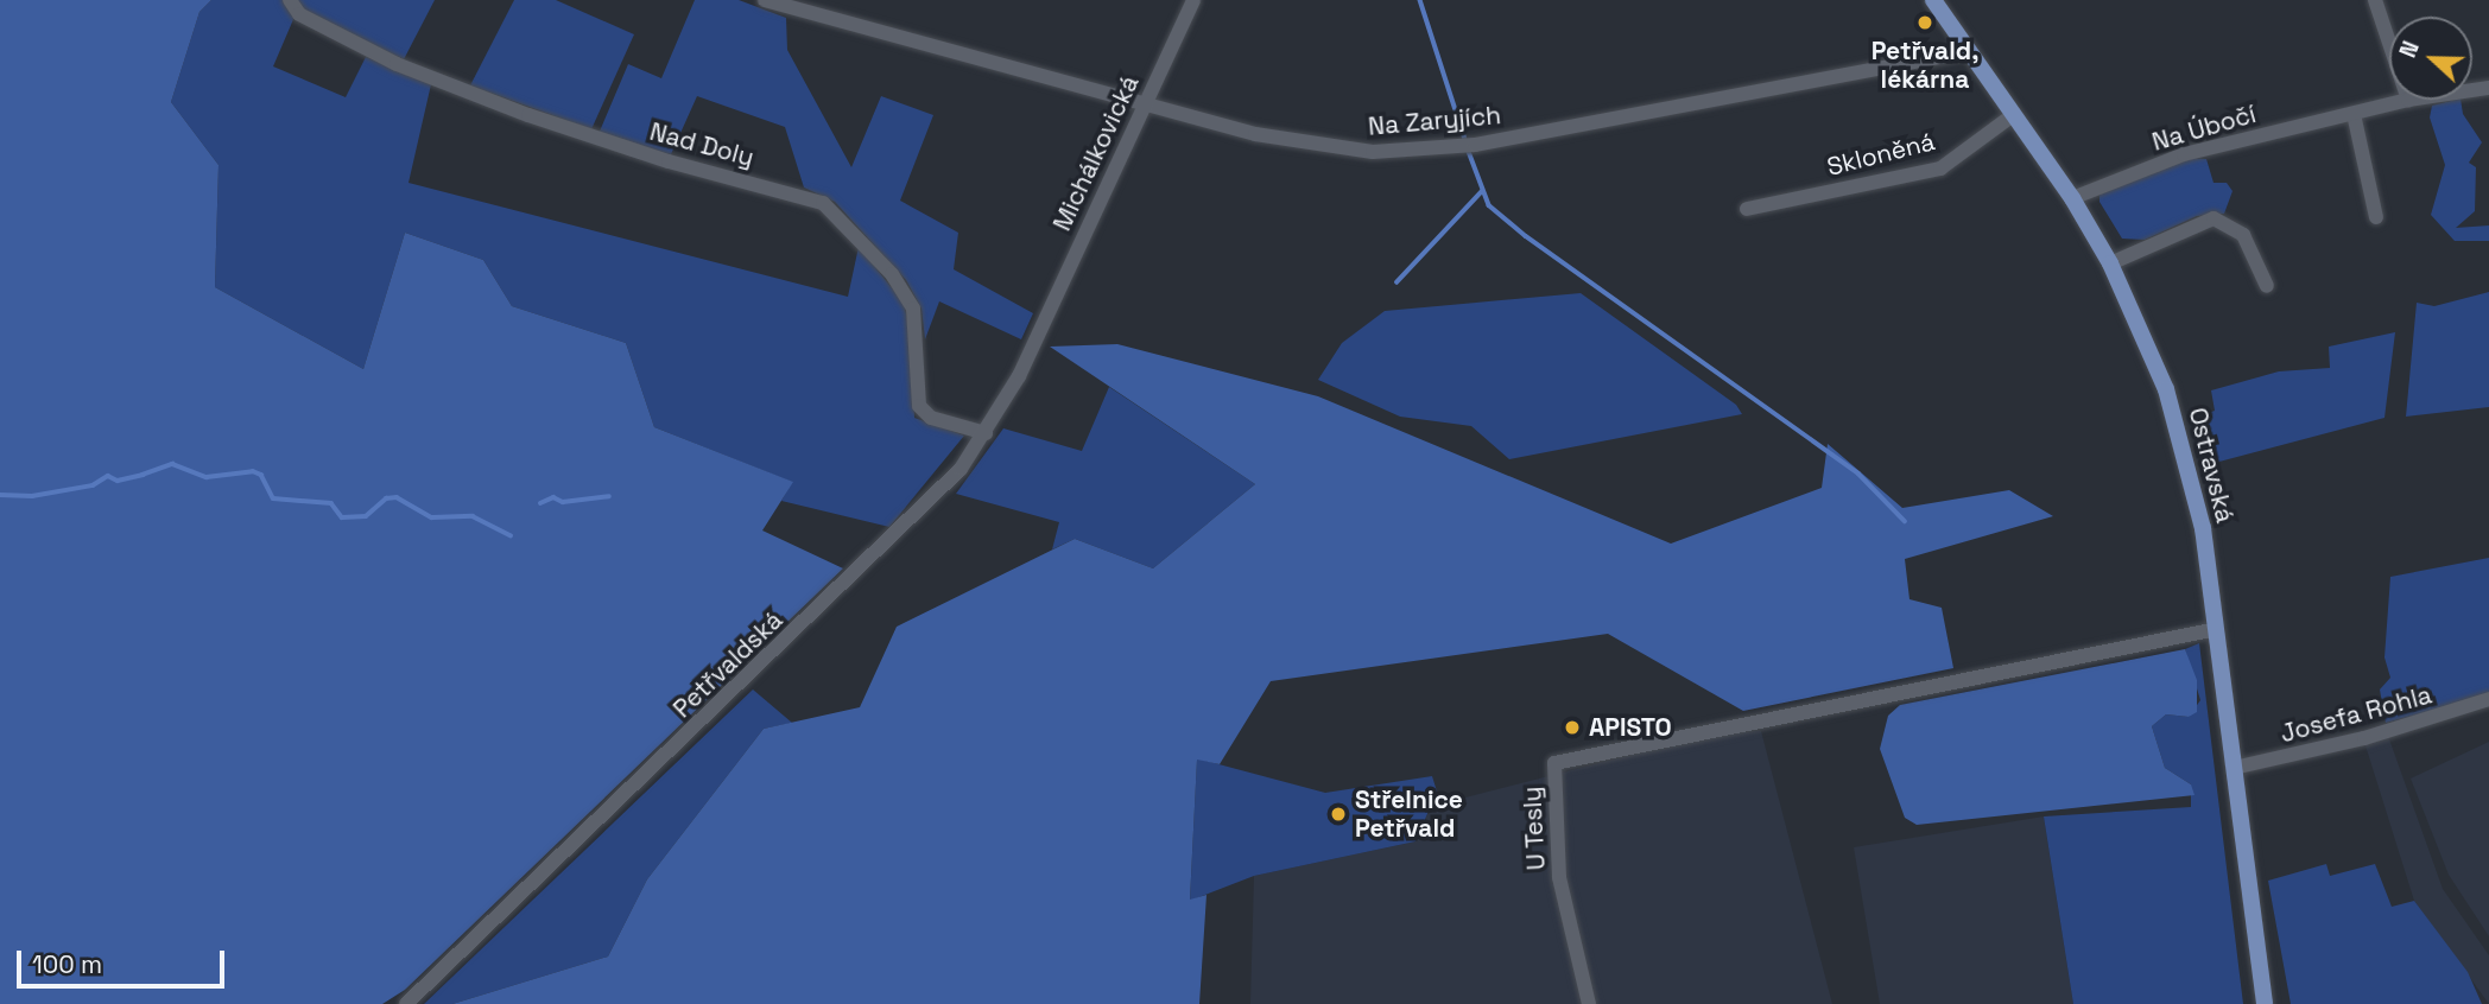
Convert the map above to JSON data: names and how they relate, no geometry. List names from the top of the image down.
{
  "streets": {
    "main road": ["Ostravská"],
    "street": [
      "Na Zaryjích",
      "Na Úbočí",
      "Nad Doly",
      "Michálkovická",
      "Skloněná",
      "Petřvaldská",
      "Josefa Rohla",
      "U Tesly"
    ]
  },
  "crossings": [
    ["Na Zaryjích", "Michálkovická"],
    ["Na Zaryjích", "Ostravská"],
    ["Na Úbočí", "Ostravská"],
    ["Nad Doly", "Petřvaldská"],
    ["Michálkovická", "Petřvaldská"],
    ["Skloněná", "Ostravská"],
    ["Ostravská", "Josefa Rohla"],
    ["Ostravská", "U Tesly"]
  ],
  "places": ["Petřvald, lékárna", "APISTO", "Střelnice Petřvald"],
  "scale_bar": "100 m",
  "north": "left"
}
